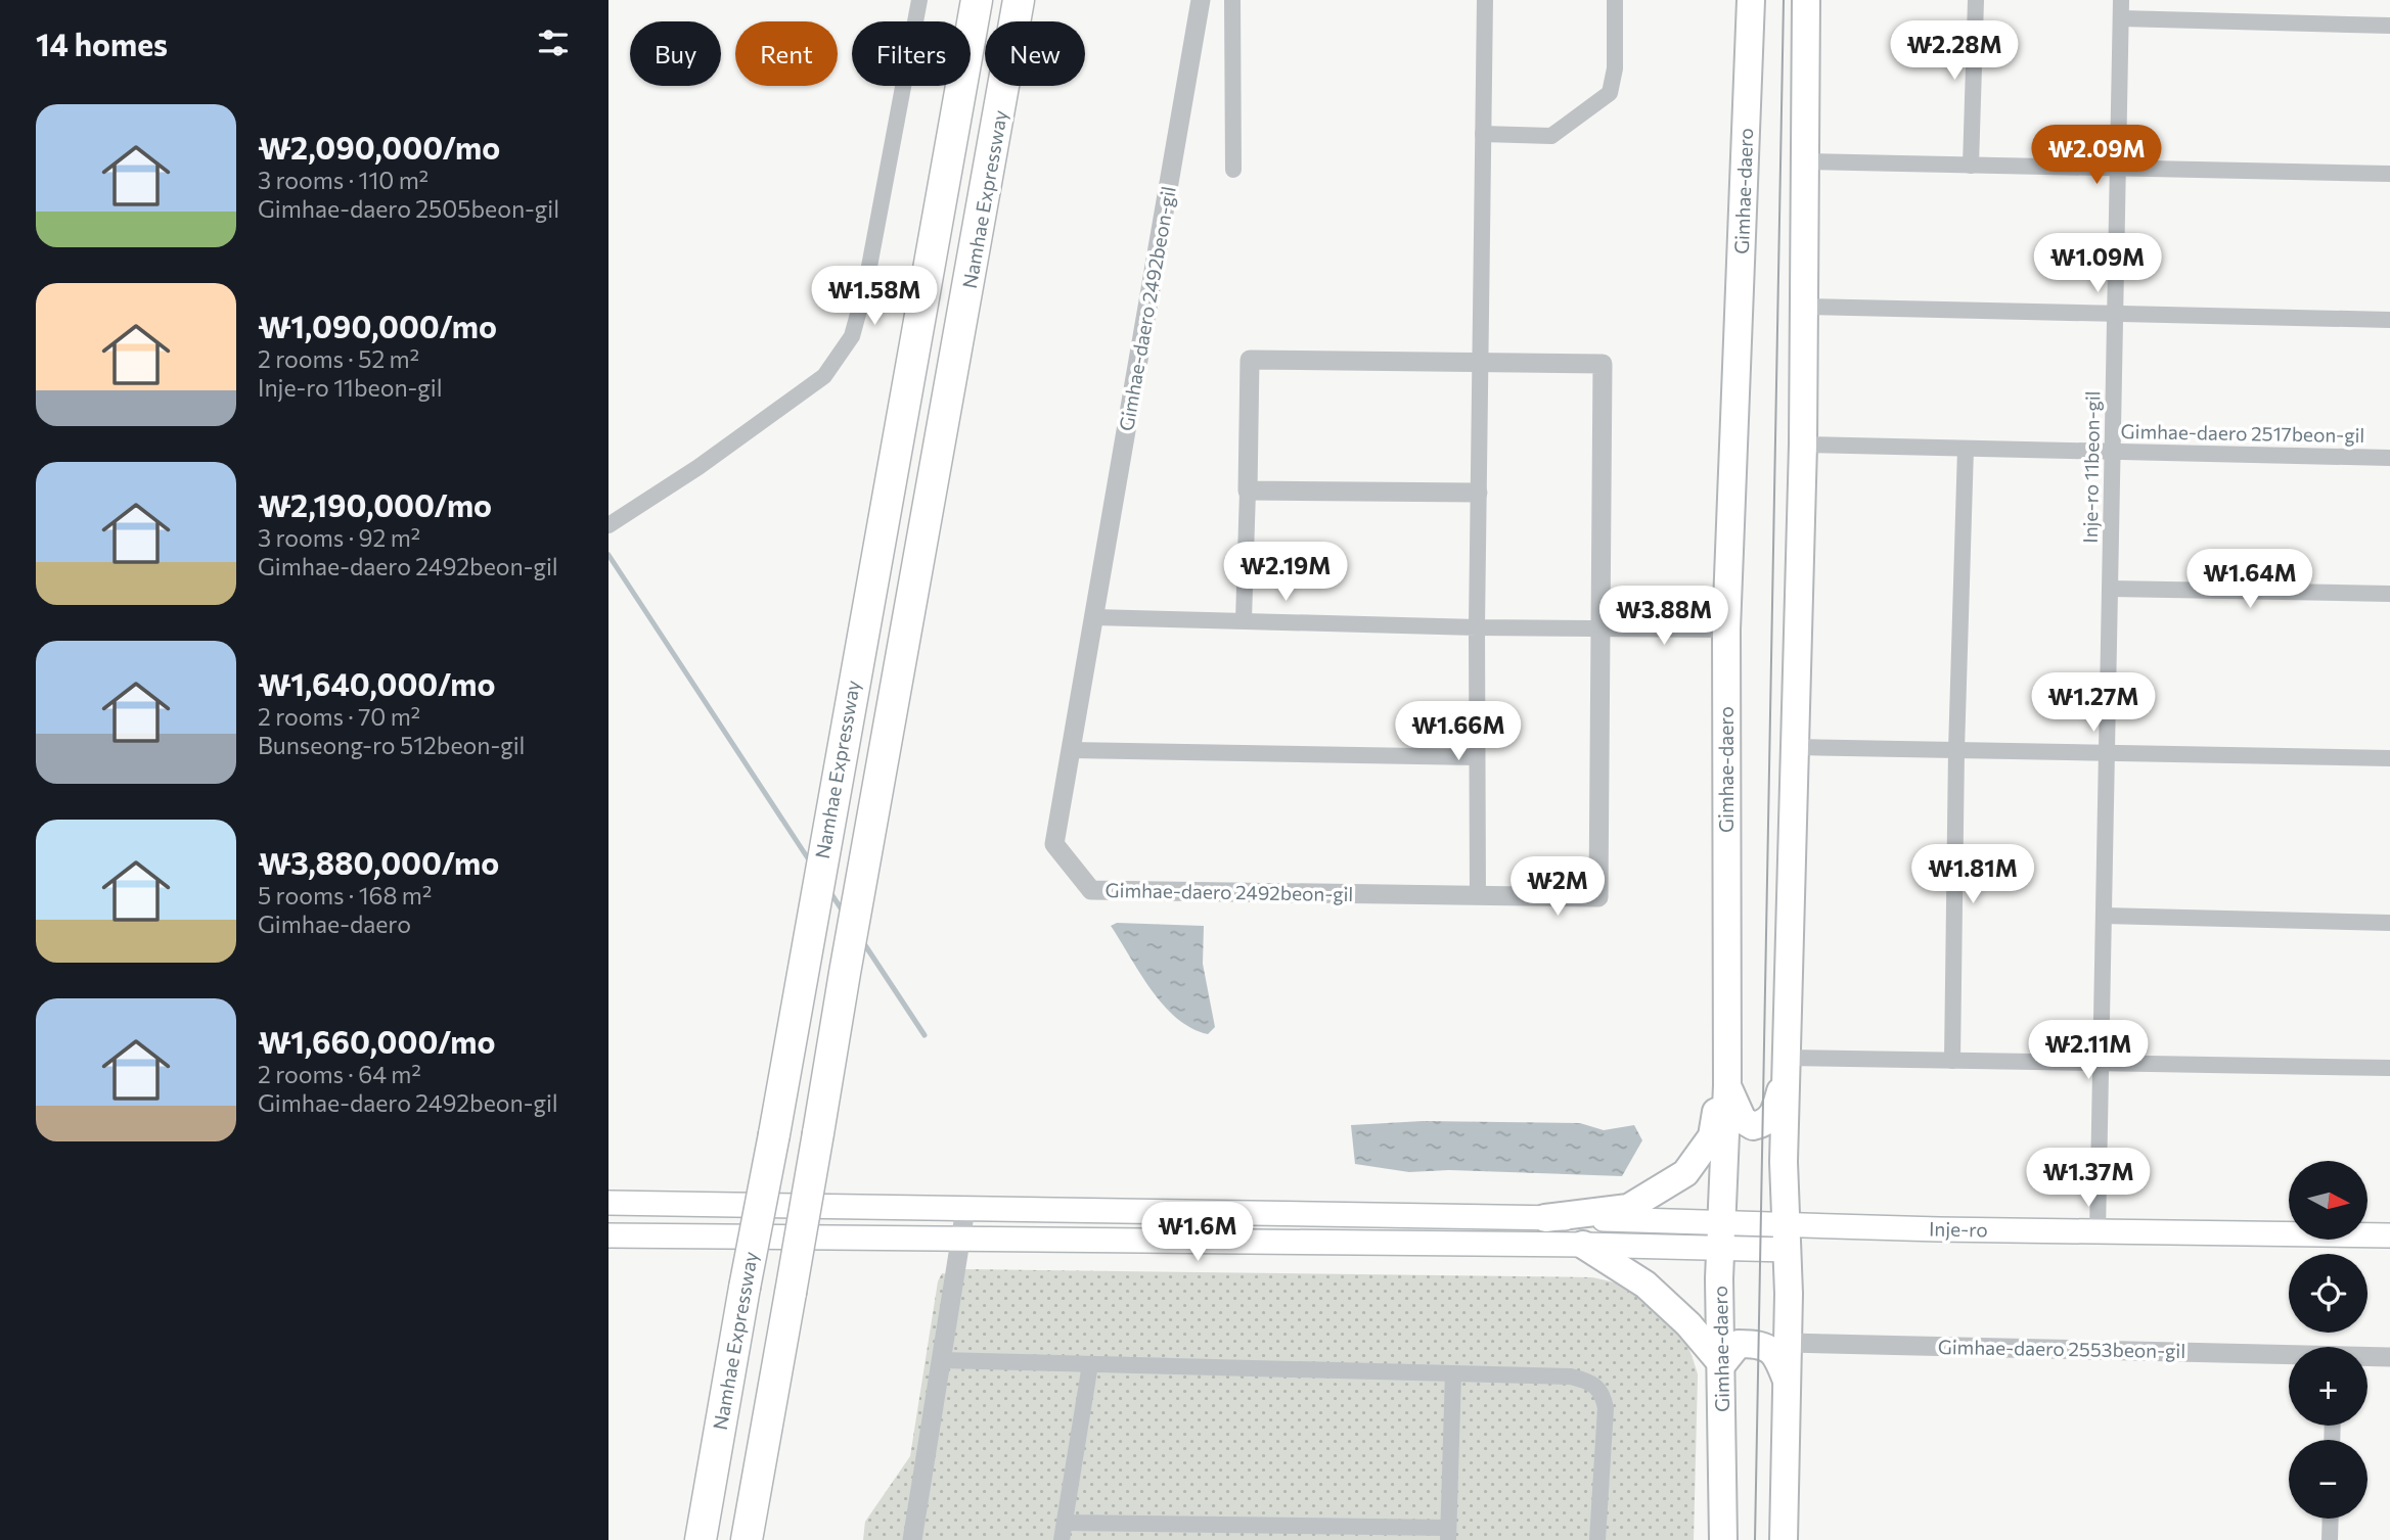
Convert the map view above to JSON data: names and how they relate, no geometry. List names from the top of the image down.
{
  "streets": {
    "highway": ["Namhae Expressway"],
    "main road": ["Gimhae-daero", "Inje-ro"],
    "street": [
      "Gimhae-daero 2492beon-gil",
      "Gimhae-daero 2517beon-gil",
      "Inje-ro 11beon-gil",
      "Gimhae-daero 2553beon-gil"
    ]
  },
  "crossings": [
    ["Gimhae-daero 2517beon-gil", "Inje-ro 11beon-gil"],
    ["Inje-ro 11beon-gil", "Inje-ro"]
  ],
  "north": "right",
  "page": {
    "heading": "14 homes",
    "price": [
      "₩2.28M",
      "₩2.09M",
      "₩1.09M",
      "₩1.58M",
      "₩2.19M",
      "₩1.64M",
      "₩3.88M",
      "₩1.27M",
      "₩1.66M",
      "₩1.81M",
      "₩2M",
      "₩2.11M",
      "₩1.37M",
      "₩1.6M"
    ],
    "chip": [
      "Buy",
      "Rent",
      "Filters",
      "New"
    ],
    "list": [
      {
        "name": "₩2,090,000/mo",
        "note": "3 rooms · 110 m² · Gimhae-daero 2505beon-gil"
      },
      {
        "name": "₩1,090,000/mo",
        "note": "2 rooms · 52 m² · Inje-ro 11beon-gil"
      },
      {
        "name": "₩2,190,000/mo",
        "note": "3 rooms · 92 m² · Gimhae-daero 2492beon-gil"
      },
      {
        "name": "₩1,640,000/mo",
        "note": "2 rooms · 70 m² · Bunseong-ro 512beon-gil"
      },
      {
        "name": "₩3,880,000/mo",
        "note": "5 rooms · 168 m² · Gimhae-daero"
      },
      {
        "name": "₩1,660,000/mo",
        "note": "2 rooms · 64 m² · Gimhae-daero 2492beon-gil"
      }
    ],
    "map_buttons": ["+", "−"]
  }
}
